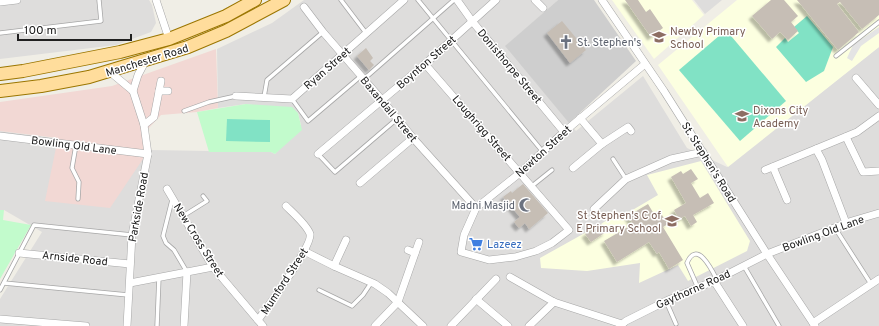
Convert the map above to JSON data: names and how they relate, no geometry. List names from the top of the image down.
{
  "streets": {
    "main road": ["Manchester Road"],
    "street": [
      "Boynton Street",
      "Donisthorpe Street",
      "Ryan Street",
      "Baxandall Street",
      "Loughrigg Street",
      "Bowling Old Lane",
      "Newton Street",
      "St. Stephen's Road",
      "Parkside Road",
      "New Cross Street",
      "Arnside Road",
      "Mumford Street",
      "Gaythorne Road"
    ]
  },
  "crossings": [
    ["Boynton Street", "Donisthorpe Street"],
    ["Boynton Street", "Baxandall Street"],
    ["Boynton Street", "Loughrigg Street"],
    ["Donisthorpe Street", "Newton Street"],
    ["Ryan Street", "Baxandall Street"],
    ["Baxandall Street", "Newton Street"],
    ["Loughrigg Street", "Newton Street"],
    ["Bowling Old Lane", "St. Stephen's Road"],
    ["Bowling Old Lane", "Parkside Road"],
    ["Bowling Old Lane", "Gaythorne Road"],
    ["Newton Street", "St. Stephen's Road"],
    ["St. Stephen's Road", "Gaythorne Road"],
    ["Parkside Road", "Arnside Road"],
    ["New Cross Street", "Mumford Street"]
  ],
  "places": {
    "school or university": ["Newby Primary School", "Dixons City Academy", "St Stephen's C of E Primary School"],
    "church": ["St. Stephen's"],
    "mosque": ["Madni Masjid"],
    "supermarket": ["Lazeez"]
  },
  "scale_bar": "100 m"
}
